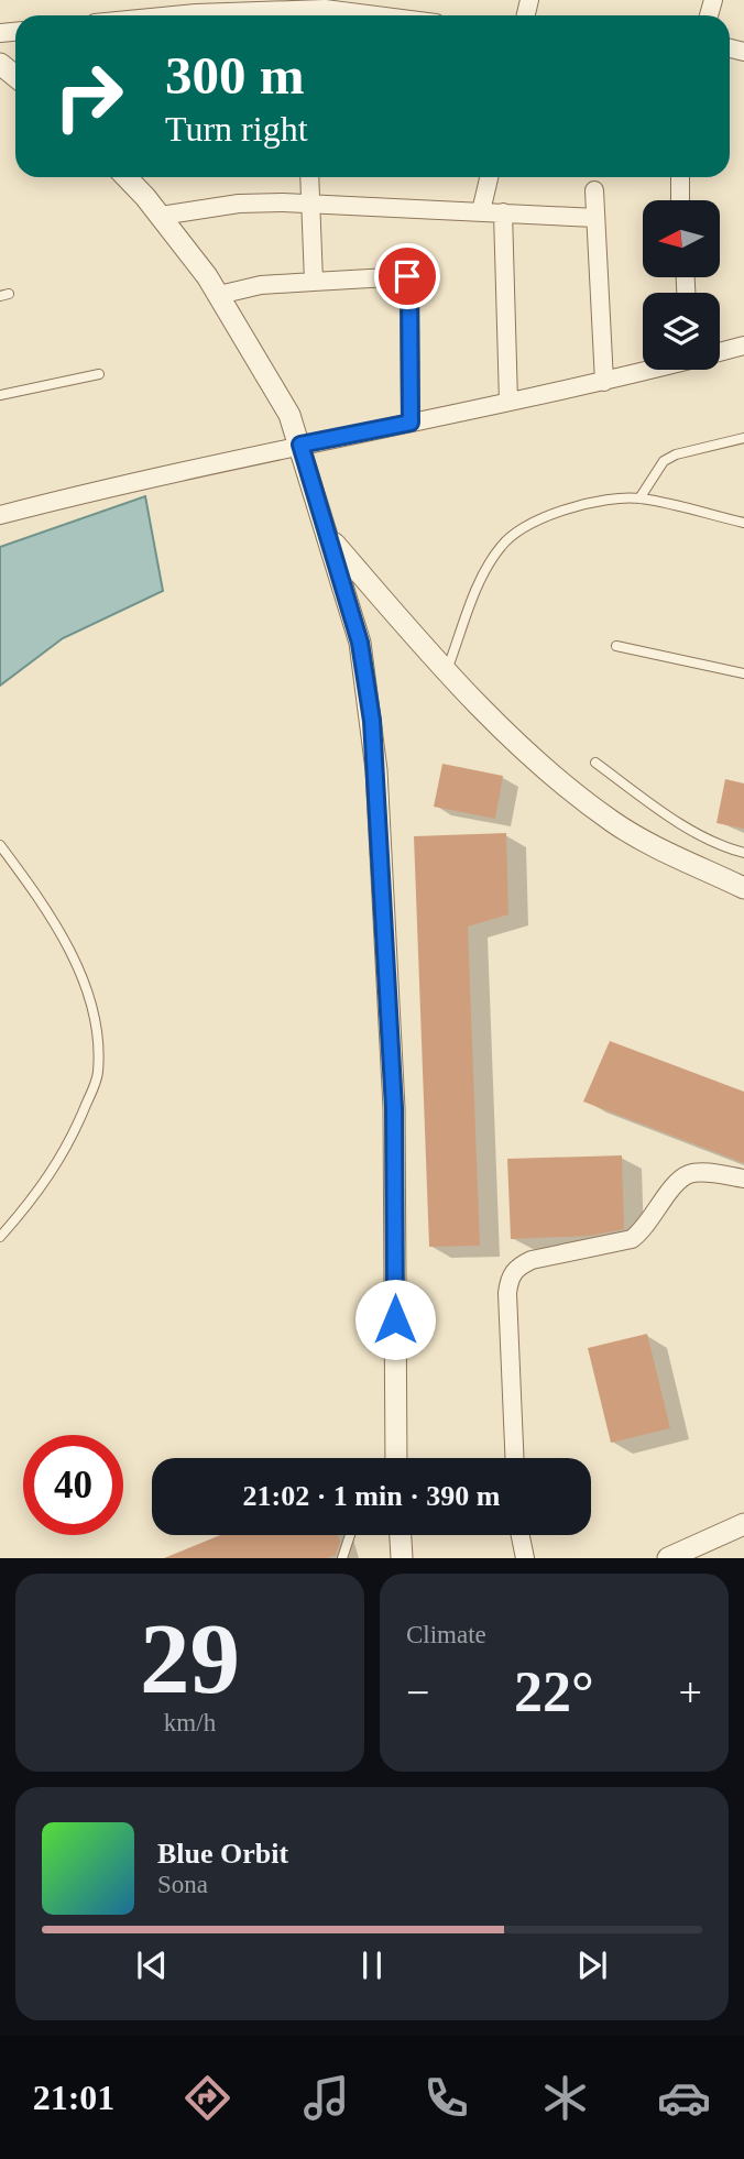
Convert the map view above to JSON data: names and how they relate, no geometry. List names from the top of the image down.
{
  "north": "left",
  "page": {
    "turn": ["300 m", "Turn right"],
    "limit": "40",
    "trip": "21:02 · 1 min · 390 m",
    "tile": [
      ["29", "km/h"],
      "Climate"
    ],
    "heat": ["−", "22°", "+"],
    "song": ["Blue Orbit", "Sona"],
    "tabs": "21:01"
  }
}
